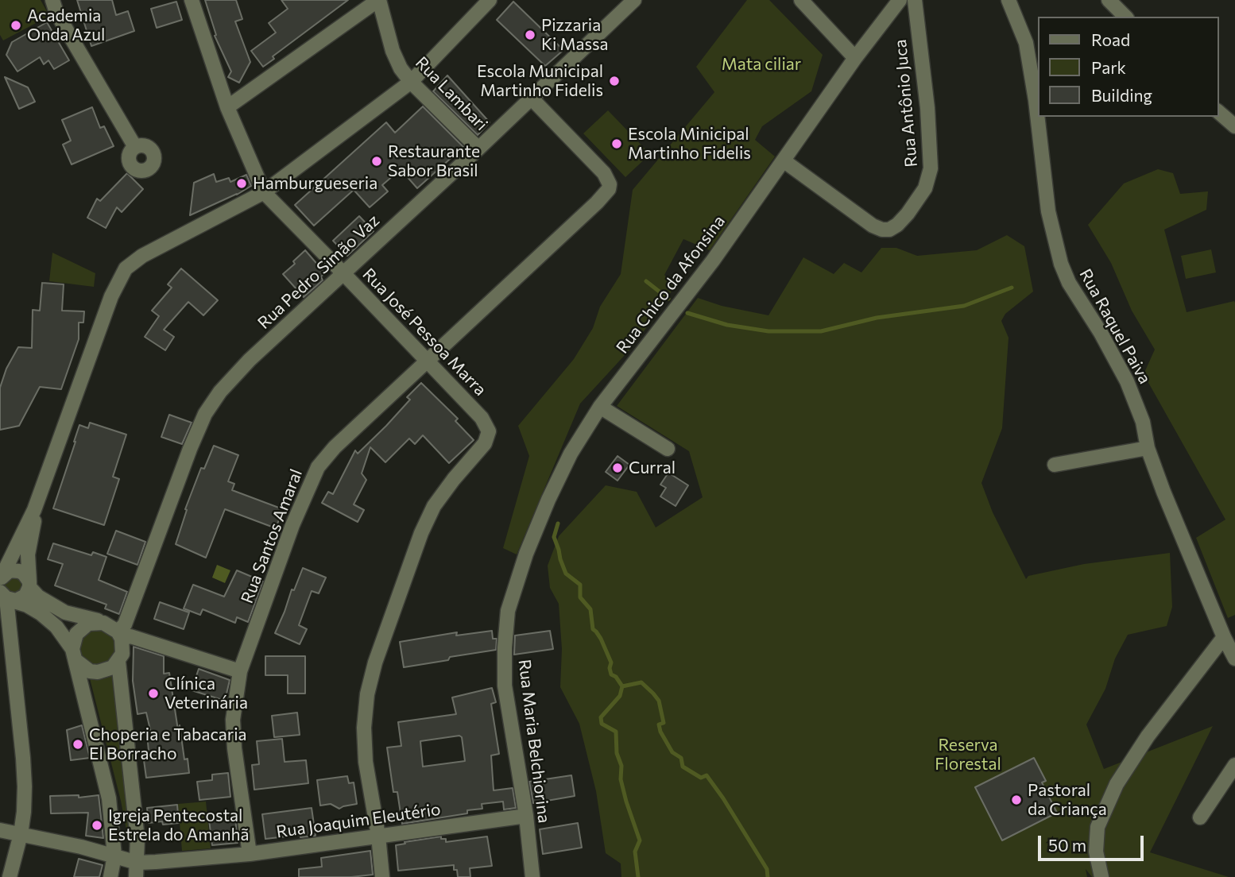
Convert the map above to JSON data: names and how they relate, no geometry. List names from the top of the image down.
{
  "streets": {
    "street": [
      "Rua Lambari",
      "Rua Antônio Juca",
      "Rua Pedro Simão Vaz",
      "Rua Chico da Afonsina",
      "Rua Raquel Paiva",
      "Rua José Pessoa Marra",
      "Rua Santos Amaral",
      "Rua Maria Belchiorina",
      "Rua Joaquim Eleutério"
    ]
  },
  "crossings": [
    ["Rua Lambari", "Rua Pedro Simão Vaz"],
    ["Rua Antônio Juca", "Rua Chico da Afonsina"],
    ["Rua Pedro Simão Vaz", "Rua José Pessoa Marra"],
    ["Rua Pedro Simão Vaz", "Rua Santos Amaral"],
    ["Rua Chico da Afonsina", "Rua Maria Belchiorina"],
    ["Rua José Pessoa Marra", "Rua Santos Amaral"],
    ["Rua José Pessoa Marra", "Rua Joaquim Eleutério"],
    ["Rua Santos Amaral", "Rua Joaquim Eleutério"],
    ["Rua Maria Belchiorina", "Rua Joaquim Eleutério"]
  ],
  "parks": ["Mata ciliar", "Reserva Florestal"],
  "places": [
    "Academia Onda Azul",
    "Pizzaria Ki Massa",
    "Escola Municipal Martinho Fidelis",
    "Escola Minicipal Martinho Fidelis",
    "Restaurante Sabor Brasil",
    "Hamburgueseria",
    "Curral",
    "Clínica Veterinária",
    "Choperia e Tabacaria El Borracho",
    "Pastoral da Criança",
    "Igreja Pentecostal Estrela do Amanhã"
  ],
  "legend": ["Road", "Park", "Building"],
  "scale_bar": "50 m"
}
